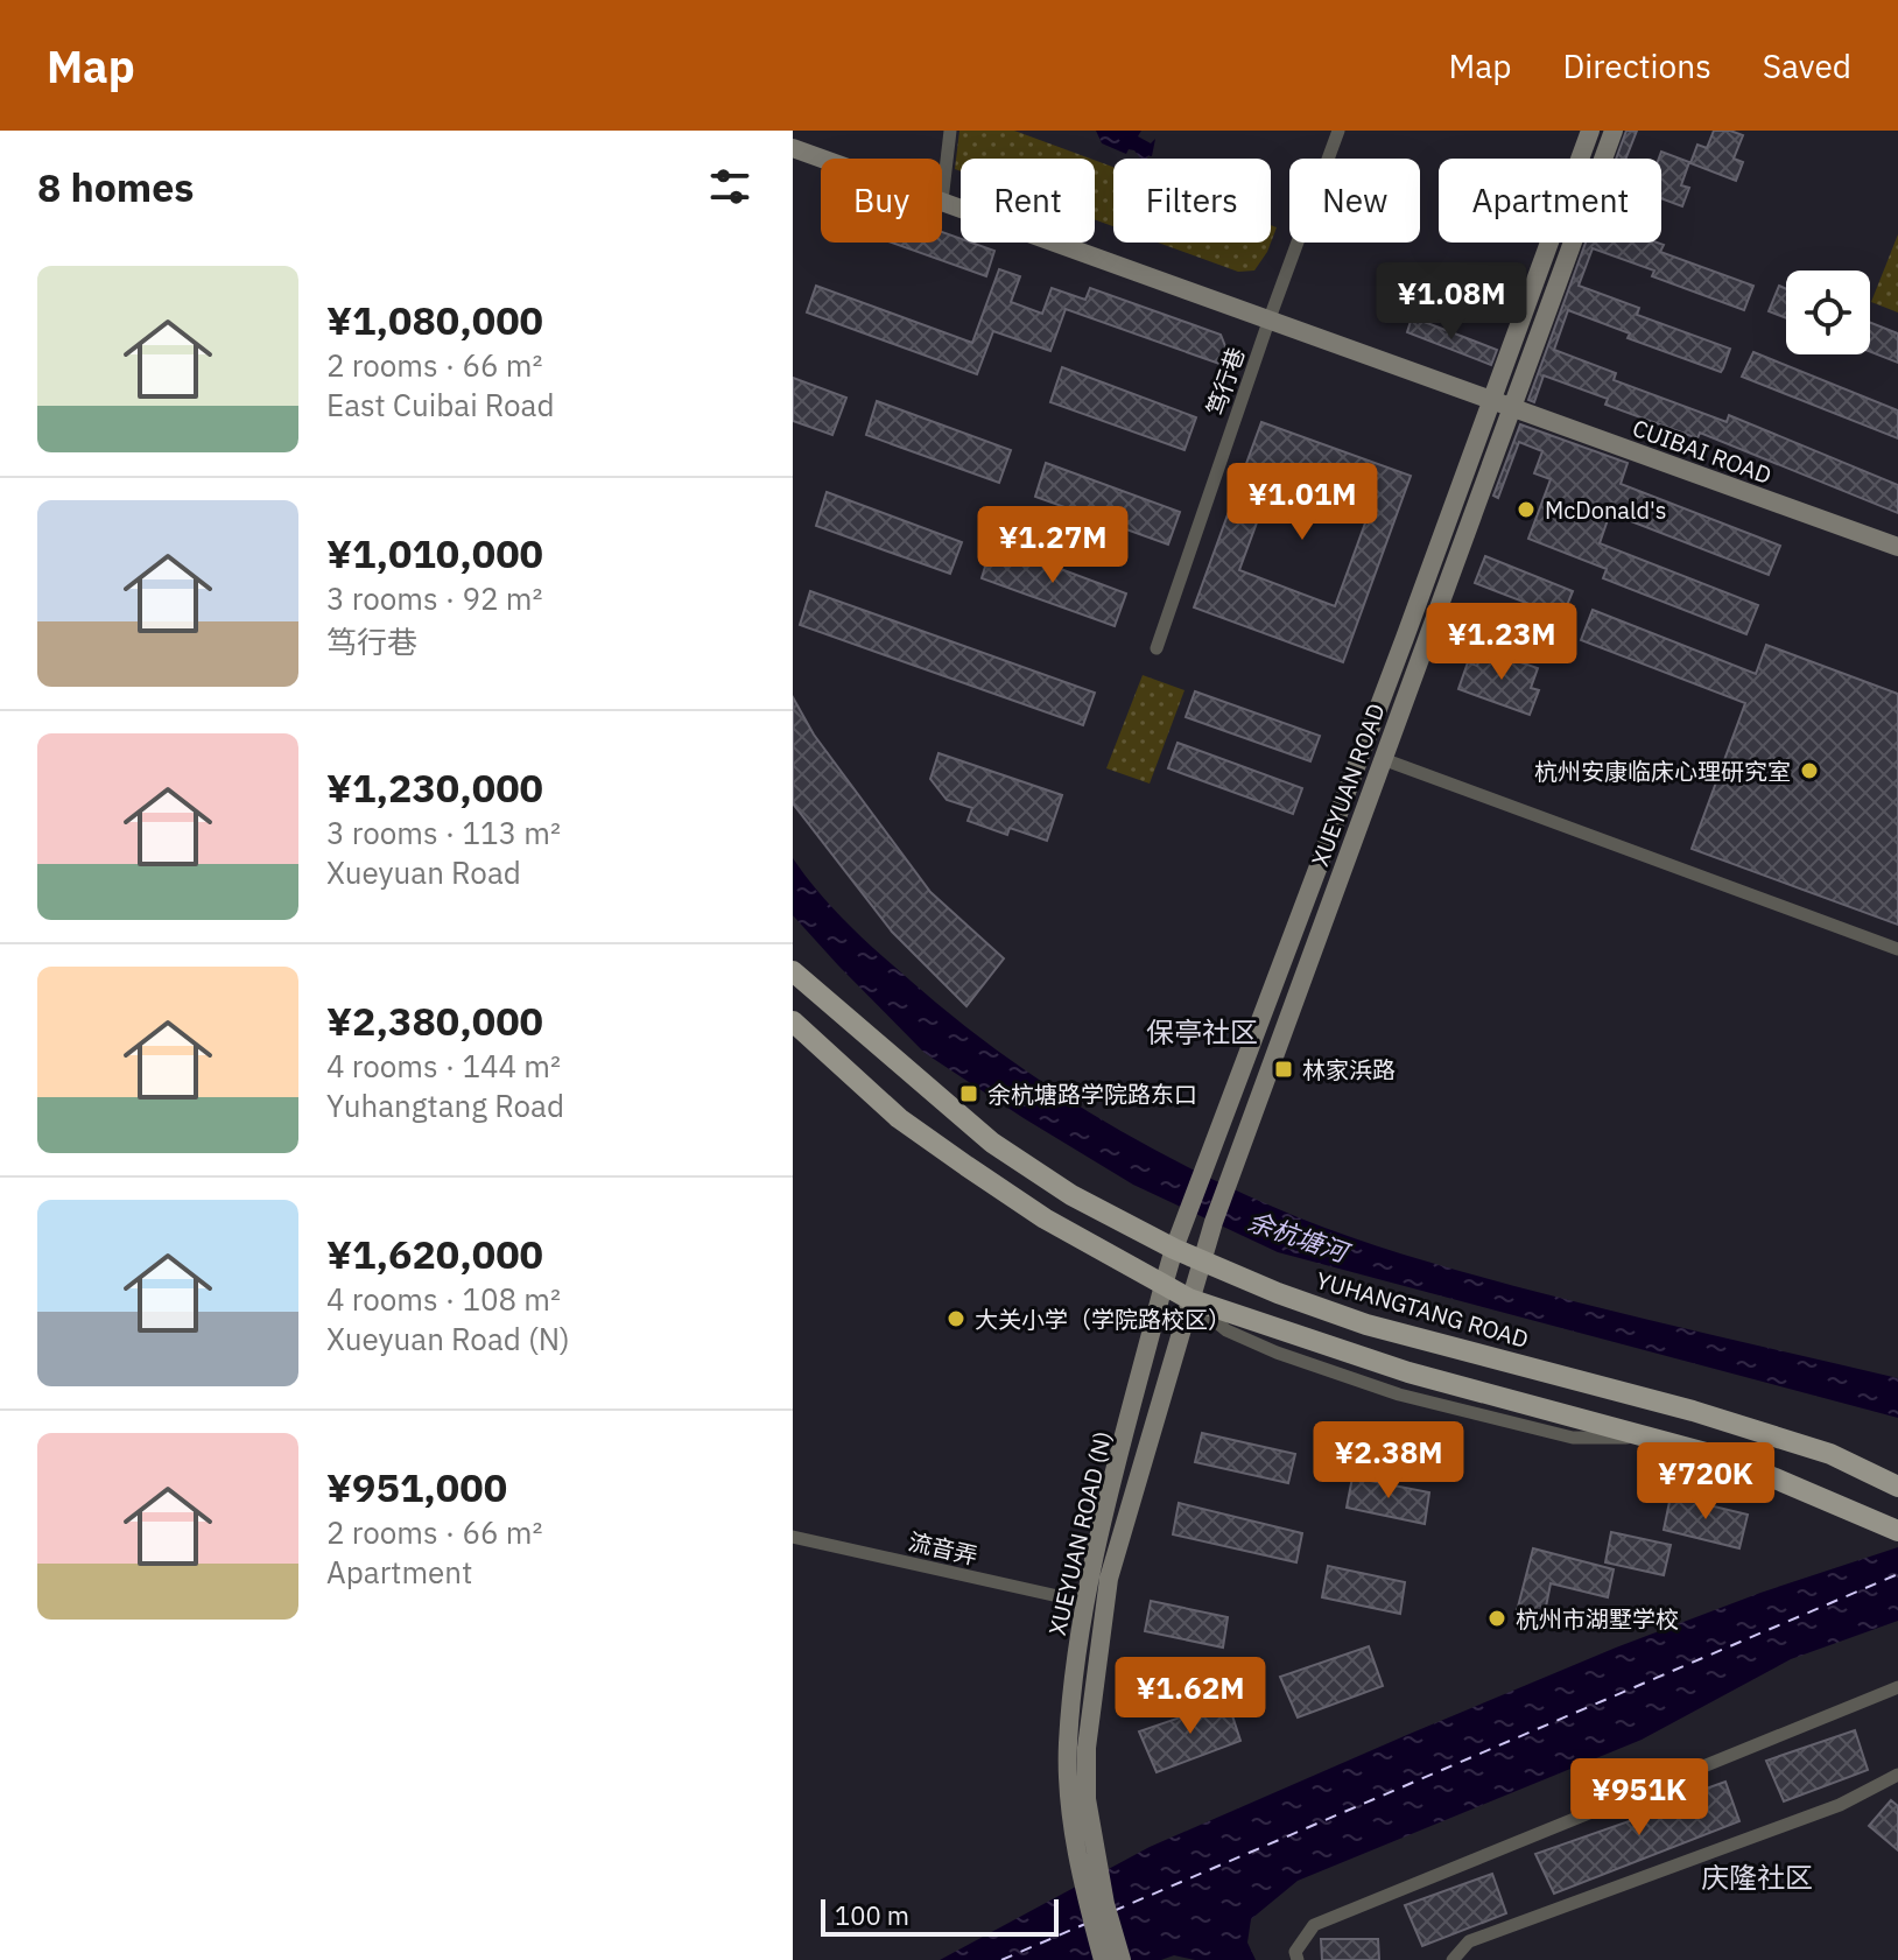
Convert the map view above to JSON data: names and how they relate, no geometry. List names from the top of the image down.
{
  "streets": {
    "main road": [
      "CUIBAI ROAD",
      "XUEYUAN ROAD",
      "YUHANGTANG ROAD",
      "XUEYUAN ROAD (N)"
    ],
    "street": ["笃行巷", "流音弄"]
  },
  "crossings": [
    ["笃行巷", "CUIBAI ROAD"],
    ["CUIBAI ROAD", "XUEYUAN ROAD"],
    ["XUEYUAN ROAD", "YUHANGTANG ROAD"],
    ["XUEYUAN ROAD", "XUEYUAN ROAD (N)"],
    ["XUEYUAN ROAD (N)", "流音弄"]
  ],
  "districts": ["保亭社区", "庆隆社区"],
  "water": ["余杭塘河"],
  "places": {
    "other": [
      "McDonald's",
      "杭州安康临床心理研究室",
      "大关小学（学院路校区）",
      "杭州市湖墅学校"
    ],
    "transit": ["林家浜路", "余杭塘路学院路东口"]
  },
  "scale_bar": "100 m",
  "page": {
    "header": "Map",
    "nav": ["Map", "Directions", "Saved"],
    "heading": "8 homes",
    "chip": [
      "Buy",
      "Rent",
      "Filters",
      "New",
      "Apartment"
    ],
    "list": [
      {
        "name": "¥1,080,000",
        "note": "2 rooms · 66 m² · East Cuibai Road"
      },
      {
        "name": "¥1,010,000",
        "note": "3 rooms · 92 m² · 笃行巷"
      },
      {
        "name": "¥1,230,000",
        "note": "3 rooms · 113 m² · Xueyuan Road"
      },
      {
        "name": "¥2,380,000",
        "note": "4 rooms · 144 m² · Yuhangtang Road"
      },
      {
        "name": "¥1,620,000",
        "note": "4 rooms · 108 m² · Xueyuan Road (N)"
      },
      {
        "name": "¥951,000",
        "note": "2 rooms · 66 m² · Apartment"
      }
    ],
    "price": [
      "¥1.08M",
      "¥1.01M",
      "¥1.27M",
      "¥1.23M",
      "¥2.38M",
      "¥720K",
      "¥1.62M",
      "¥951K"
    ],
    "scale": "100 m"
  }
}
